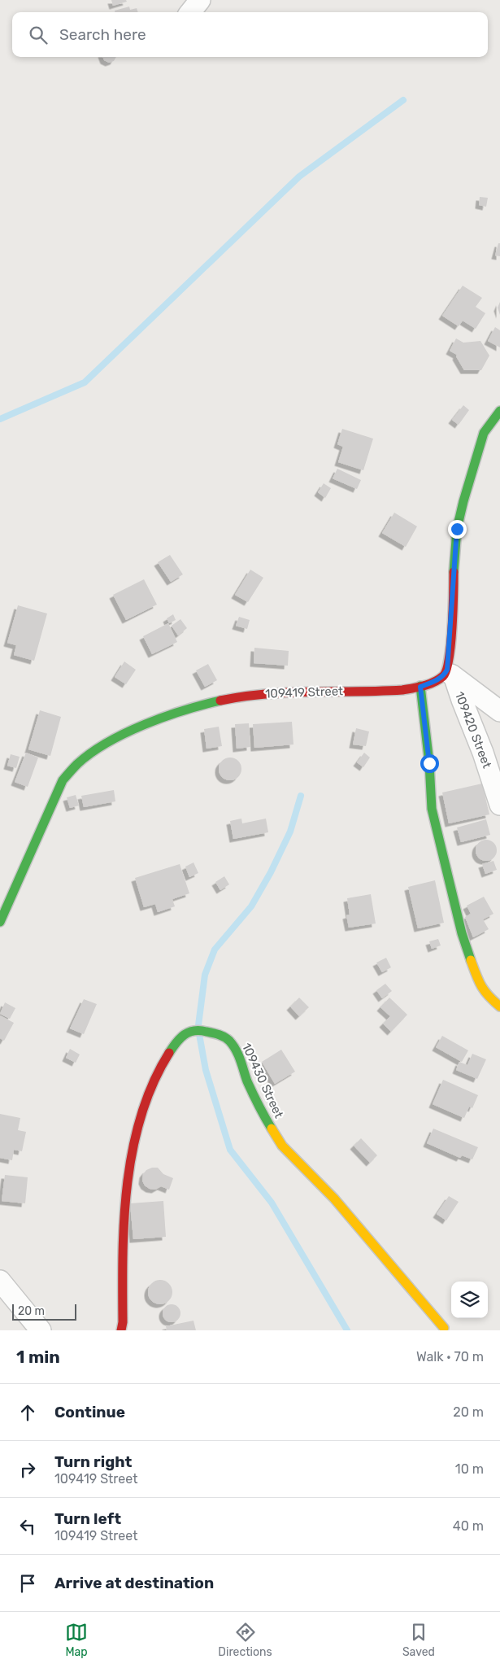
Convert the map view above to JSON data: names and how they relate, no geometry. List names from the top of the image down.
{
  "streets": {
    "street": ["109419 Street", "109420 Street", "109430 Street"]
  },
  "crossings": [
    ["109419 Street", "109420 Street"]
  ],
  "scale_bar": "20 m",
  "page": {
    "search": "Search here",
    "scale": "20 m",
    "heading": ["1 min", "Walk · 70 m"],
    "list": [
      ["Continue", "20 m"],
      ["Turn right", "109419 Street", "10 m"],
      ["Turn left", "109419 Street", "40 m"],
      "Arrive at destination"
    ],
    "nav": ["Map", "Directions", "Saved"]
  }
}
